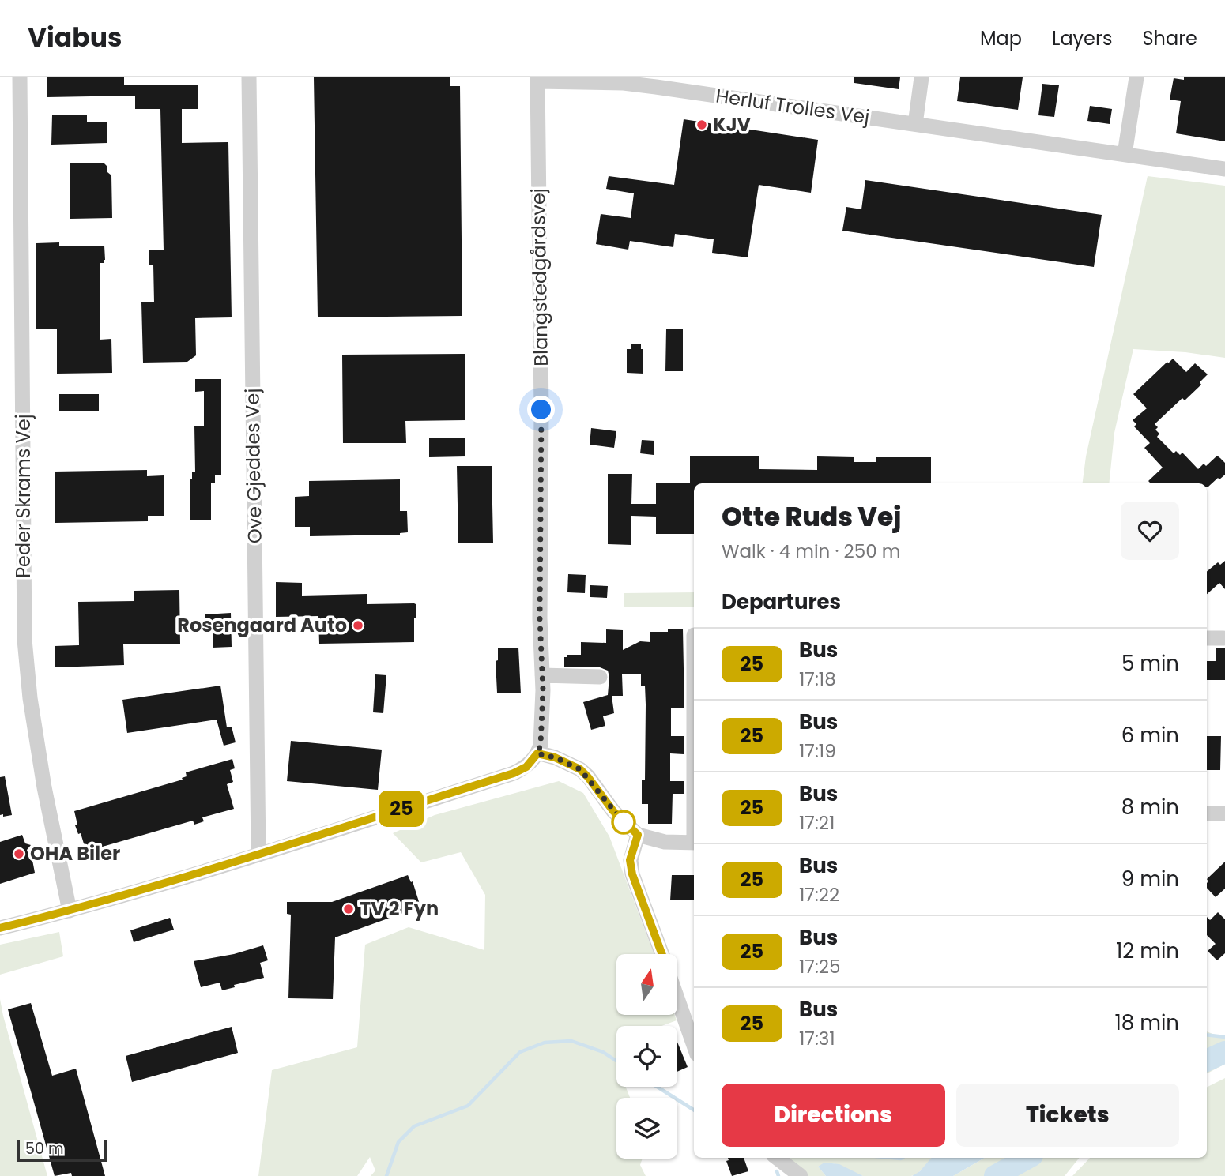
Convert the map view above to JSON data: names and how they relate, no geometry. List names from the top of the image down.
{
  "streets": {
    "street": [
      "Herluf Trolles Vej",
      "Blangstedgårdsvej",
      "Ove Gjeddes Vej",
      "Peder Skrams Vej"
    ]
  },
  "crossings": [
    ["Herluf Trolles Vej", "Blangstedgårdsvej"]
  ],
  "places": [
    "KJV",
    "Rosengaard Auto",
    "OHA Biler",
    "TV 2 Fyn"
  ],
  "lines": ["bus line 25"],
  "scale_bar": "50 m",
  "north": "top",
  "page": {
    "header": "Viabus",
    "nav": ["Map", "Layers", "Share"],
    "on_map": "25",
    "heading": [
      ["Otte Ruds Vej", "Walk · 4 min · 250 m"],
      "Departures"
    ],
    "list": [
      {
        "mark": "25",
        "name": "Bus",
        "note": "17:18",
        "value": "5 min"
      },
      {
        "mark": "25",
        "name": "Bus",
        "note": "17:19",
        "value": "6 min"
      },
      {
        "mark": "25",
        "name": "Bus",
        "note": "17:21",
        "value": "8 min"
      },
      {
        "mark": "25",
        "name": "Bus",
        "note": "17:22",
        "value": "9 min"
      },
      {
        "mark": "25",
        "name": "Bus",
        "note": "17:25",
        "value": "12 min"
      },
      {
        "mark": "25",
        "name": "Bus",
        "note": "17:31",
        "value": "18 min"
      }
    ],
    "buttons": ["Directions", "Tickets"],
    "scale": "50 m"
  }
}
